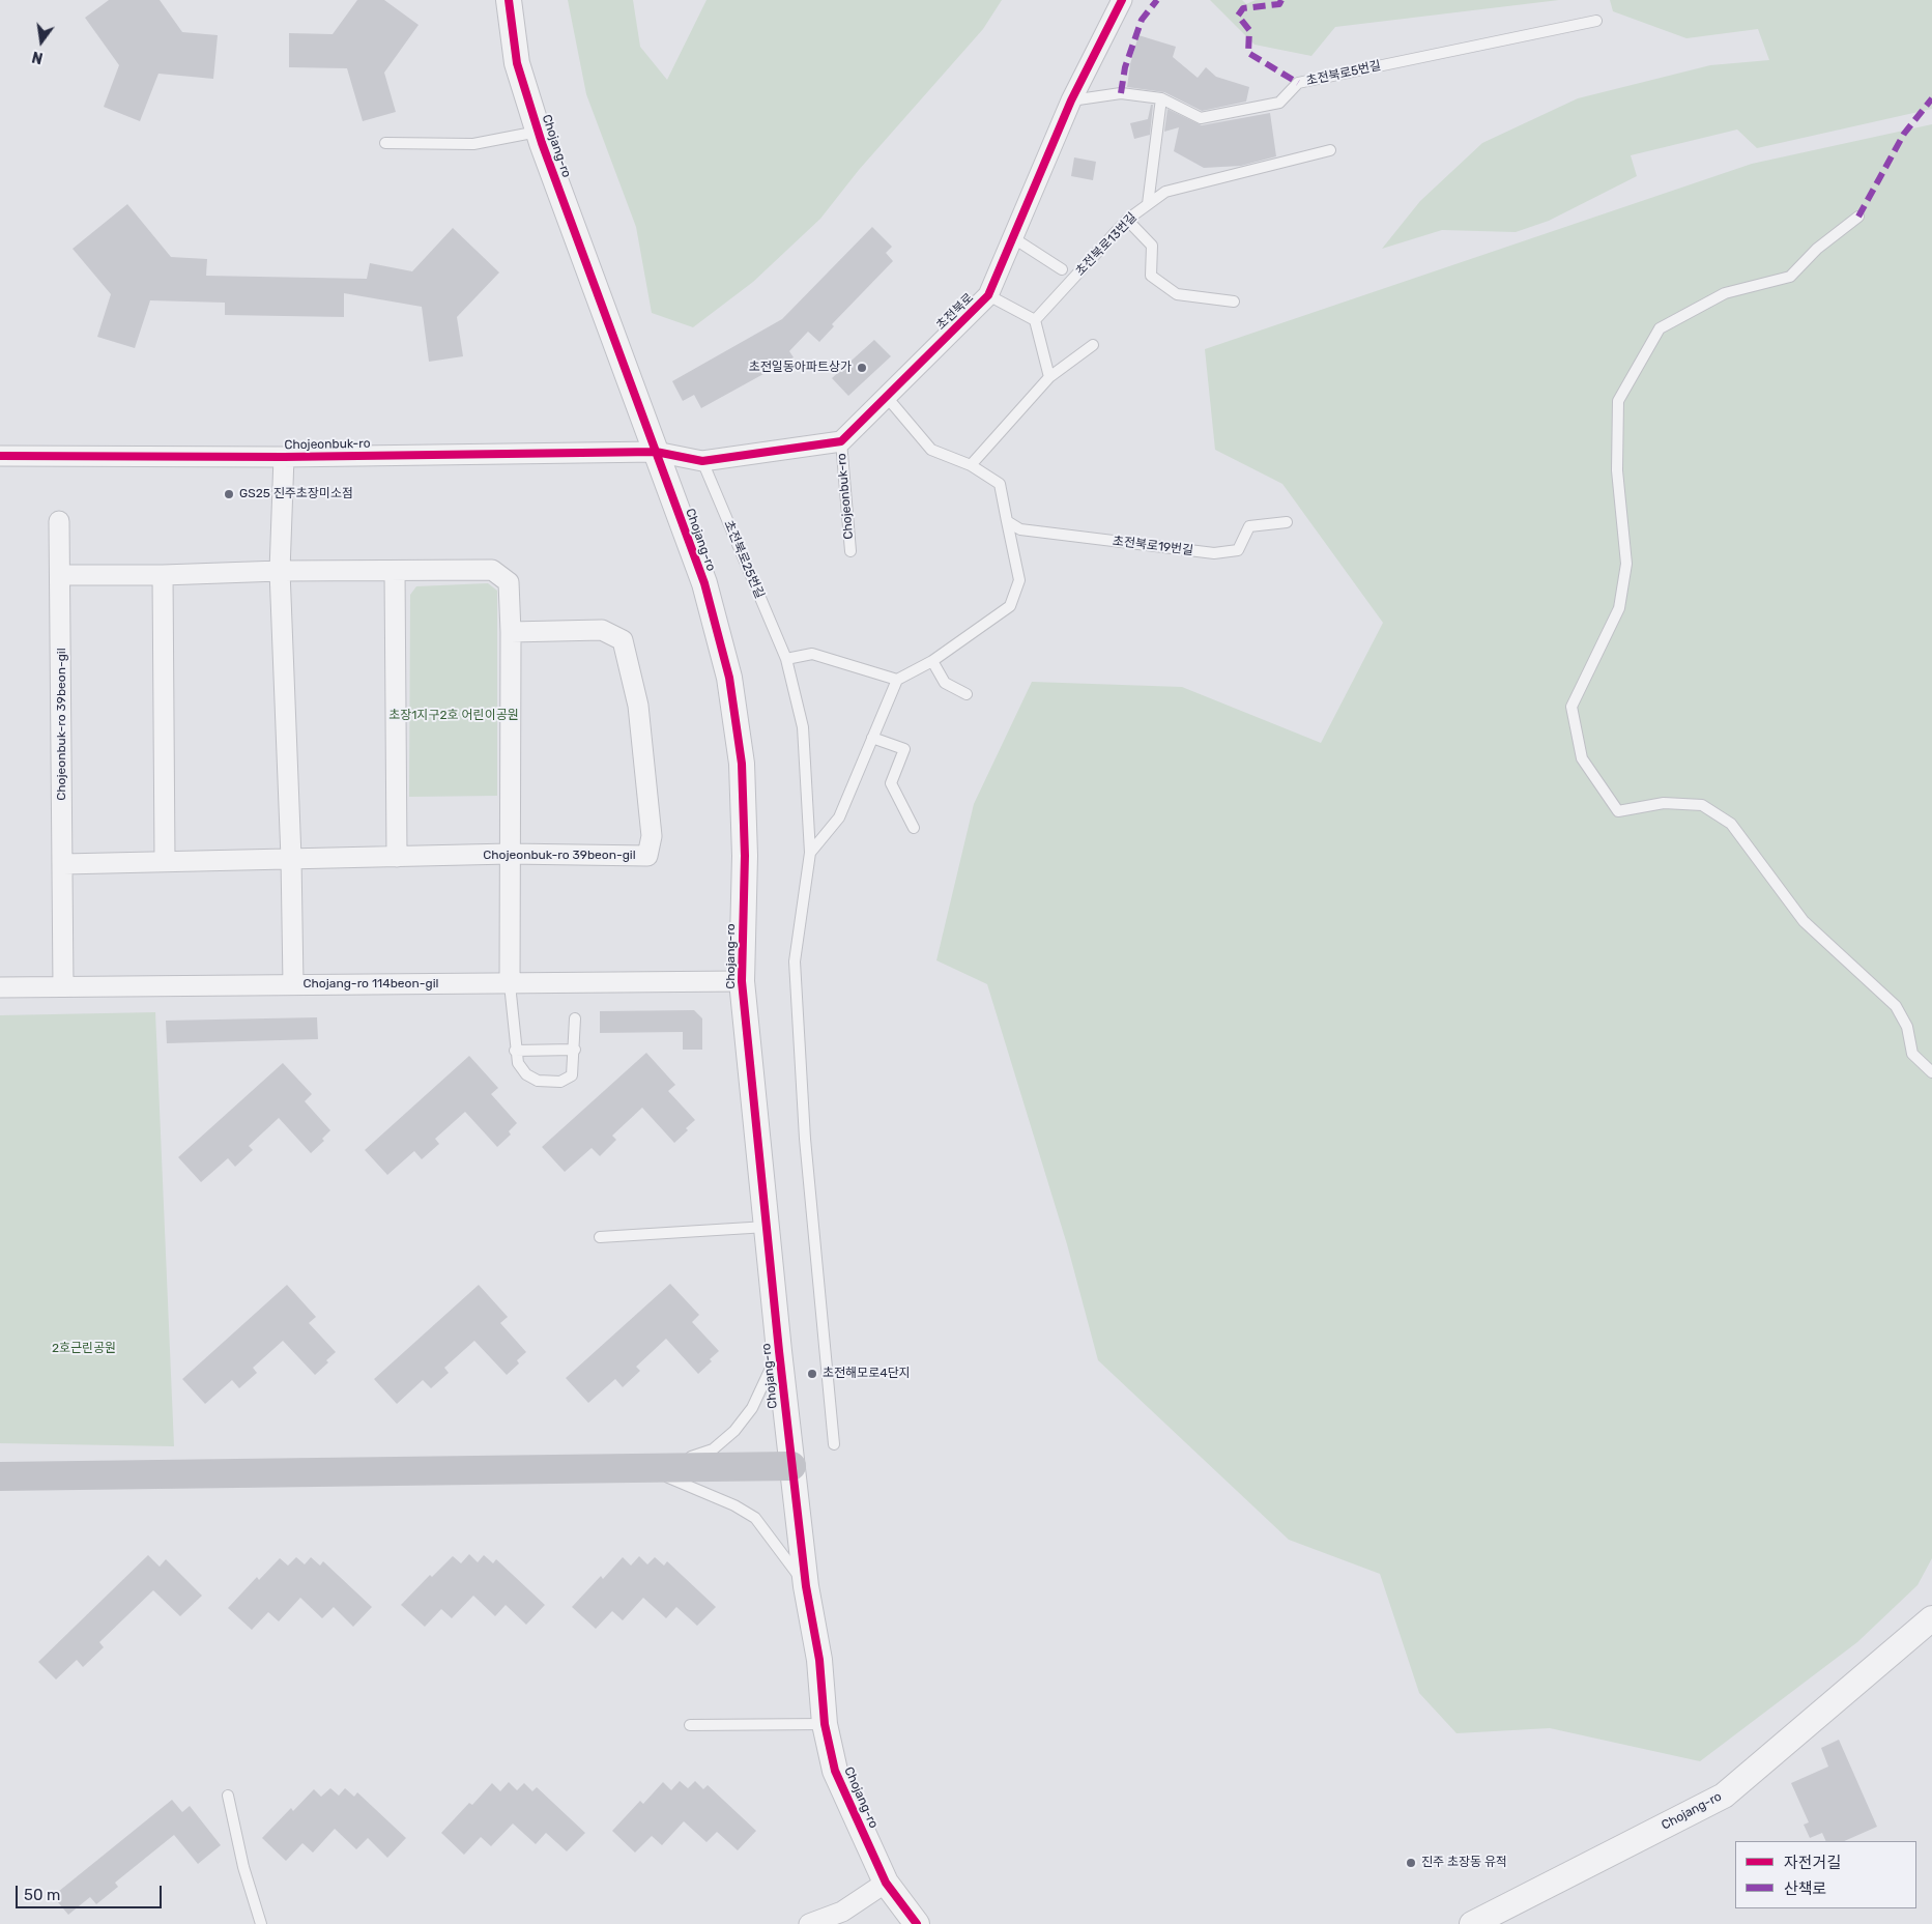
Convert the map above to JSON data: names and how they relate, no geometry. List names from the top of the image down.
{
  "streets": {
    "street": [
      "Chojang-ro",
      "초전북로",
      "Chojeonbuk-ro",
      "Chojeonbuk-ro 39beon-gil",
      "Chojang-ro 114beon-gil"
    ],
    "lane": [
      "초전북로5번길",
      "초전북로13번길",
      "초전북로19번길",
      "초전북로25번길"
    ]
  },
  "crossings": [
    ["초전북로5번길", "초전북로"],
    ["Chojang-ro", "Chojeonbuk-ro"],
    ["Chojang-ro", "Chojang-ro 114beon-gil"],
    ["초전북로", "Chojeonbuk-ro"]
  ],
  "parks": ["초장1지구2호 어린이공원", "2호근린공원"],
  "places": [
    "초전일동아파트상가",
    "GS25 진주초장미소점",
    "초전해모로4단지",
    "진주 초장동 유적"
  ],
  "legend": ["자전거길", "산책로"],
  "scale_bar": "50 m",
  "north": "bottom"
}
